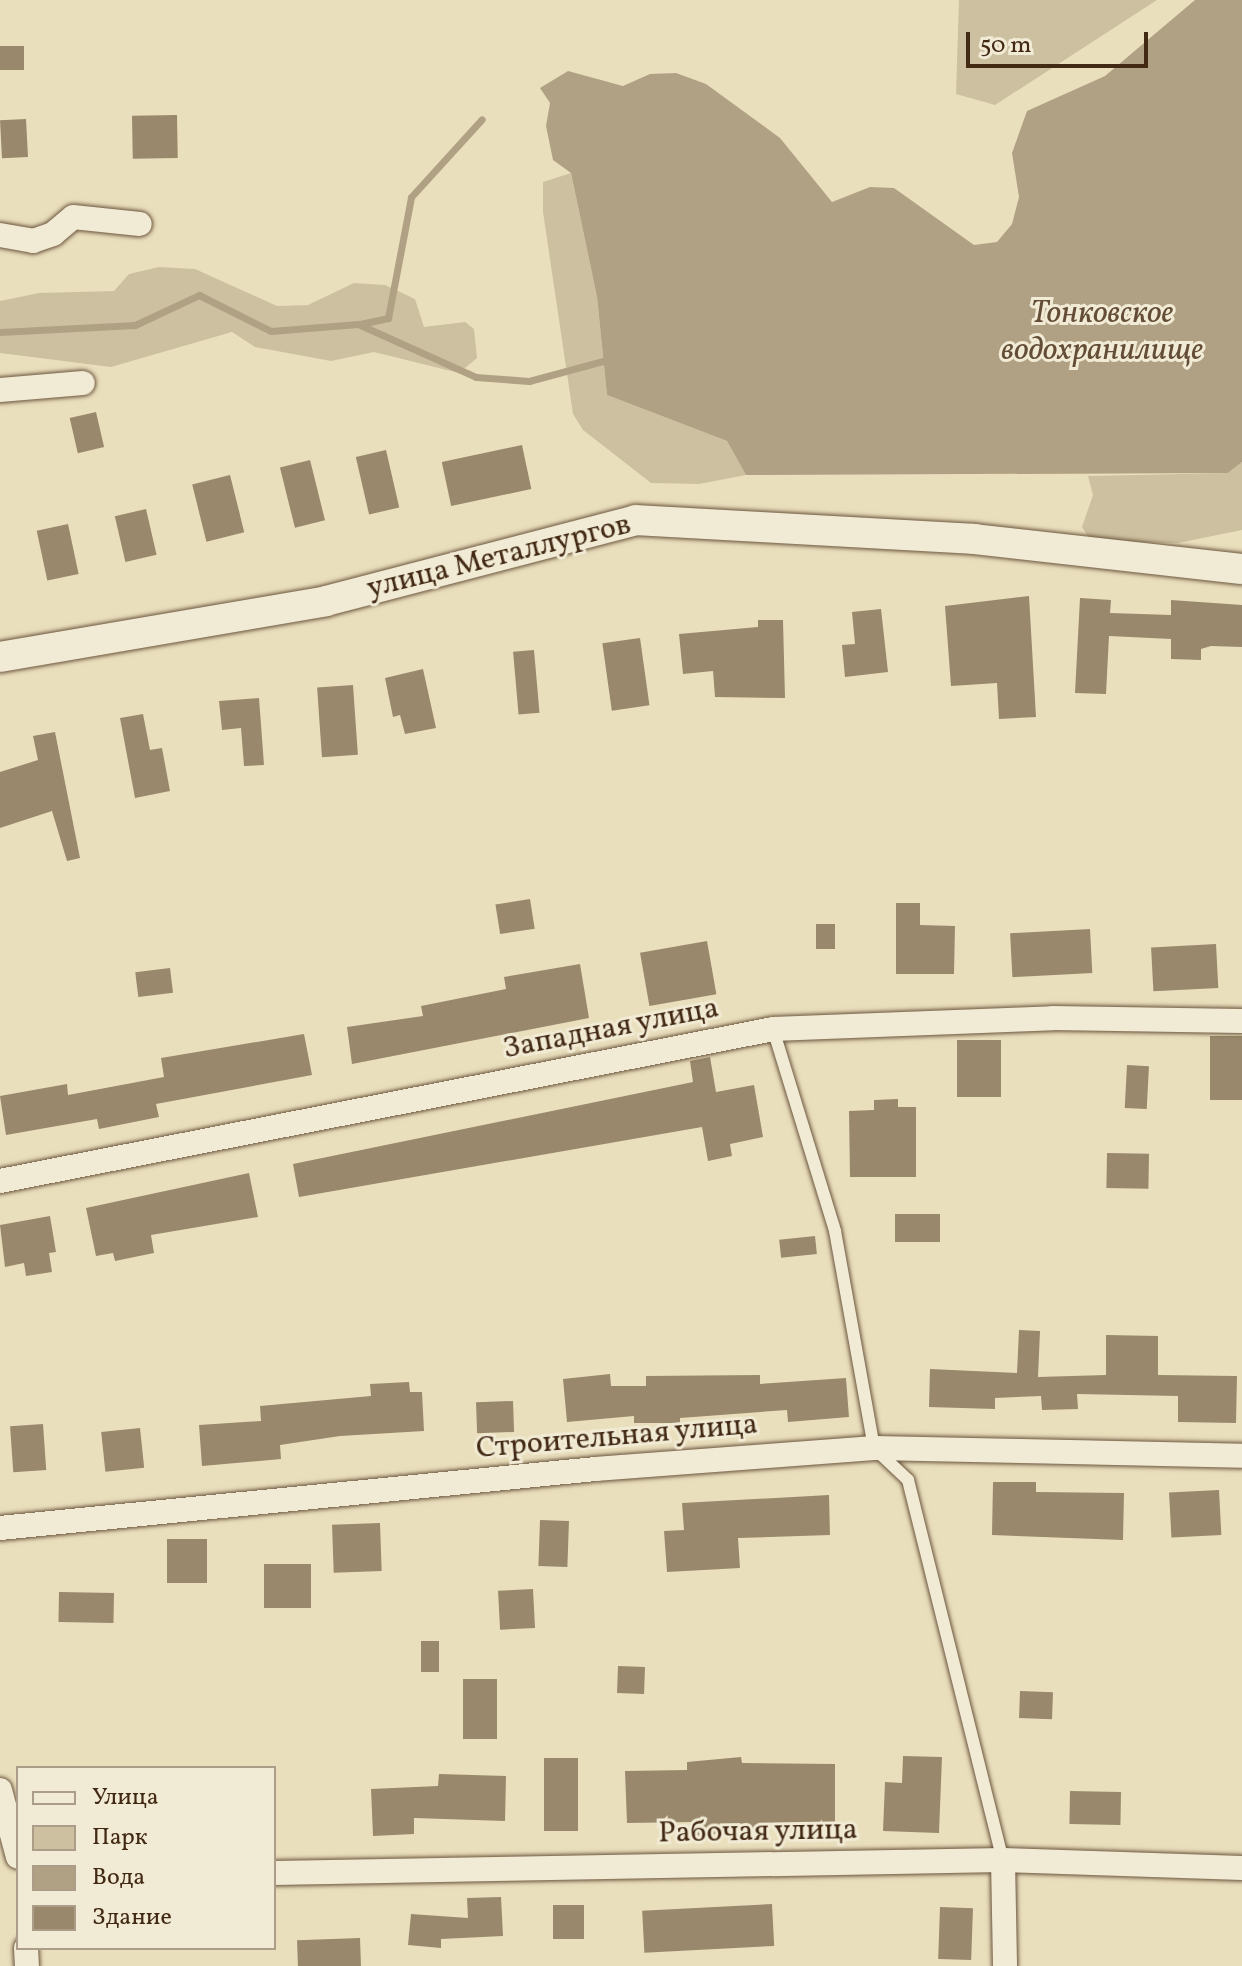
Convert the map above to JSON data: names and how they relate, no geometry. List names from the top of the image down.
{
  "streets": {
    "street": [
      "улица Металлургов",
      "Западная улица",
      "Строительная улица",
      "Рабочая улица"
    ]
  },
  "water": ["Тонковское водохранилище"],
  "legend": [
    "Улица",
    "Парк",
    "Вода",
    "Здание"
  ],
  "scale_bar": "50 m"
}
